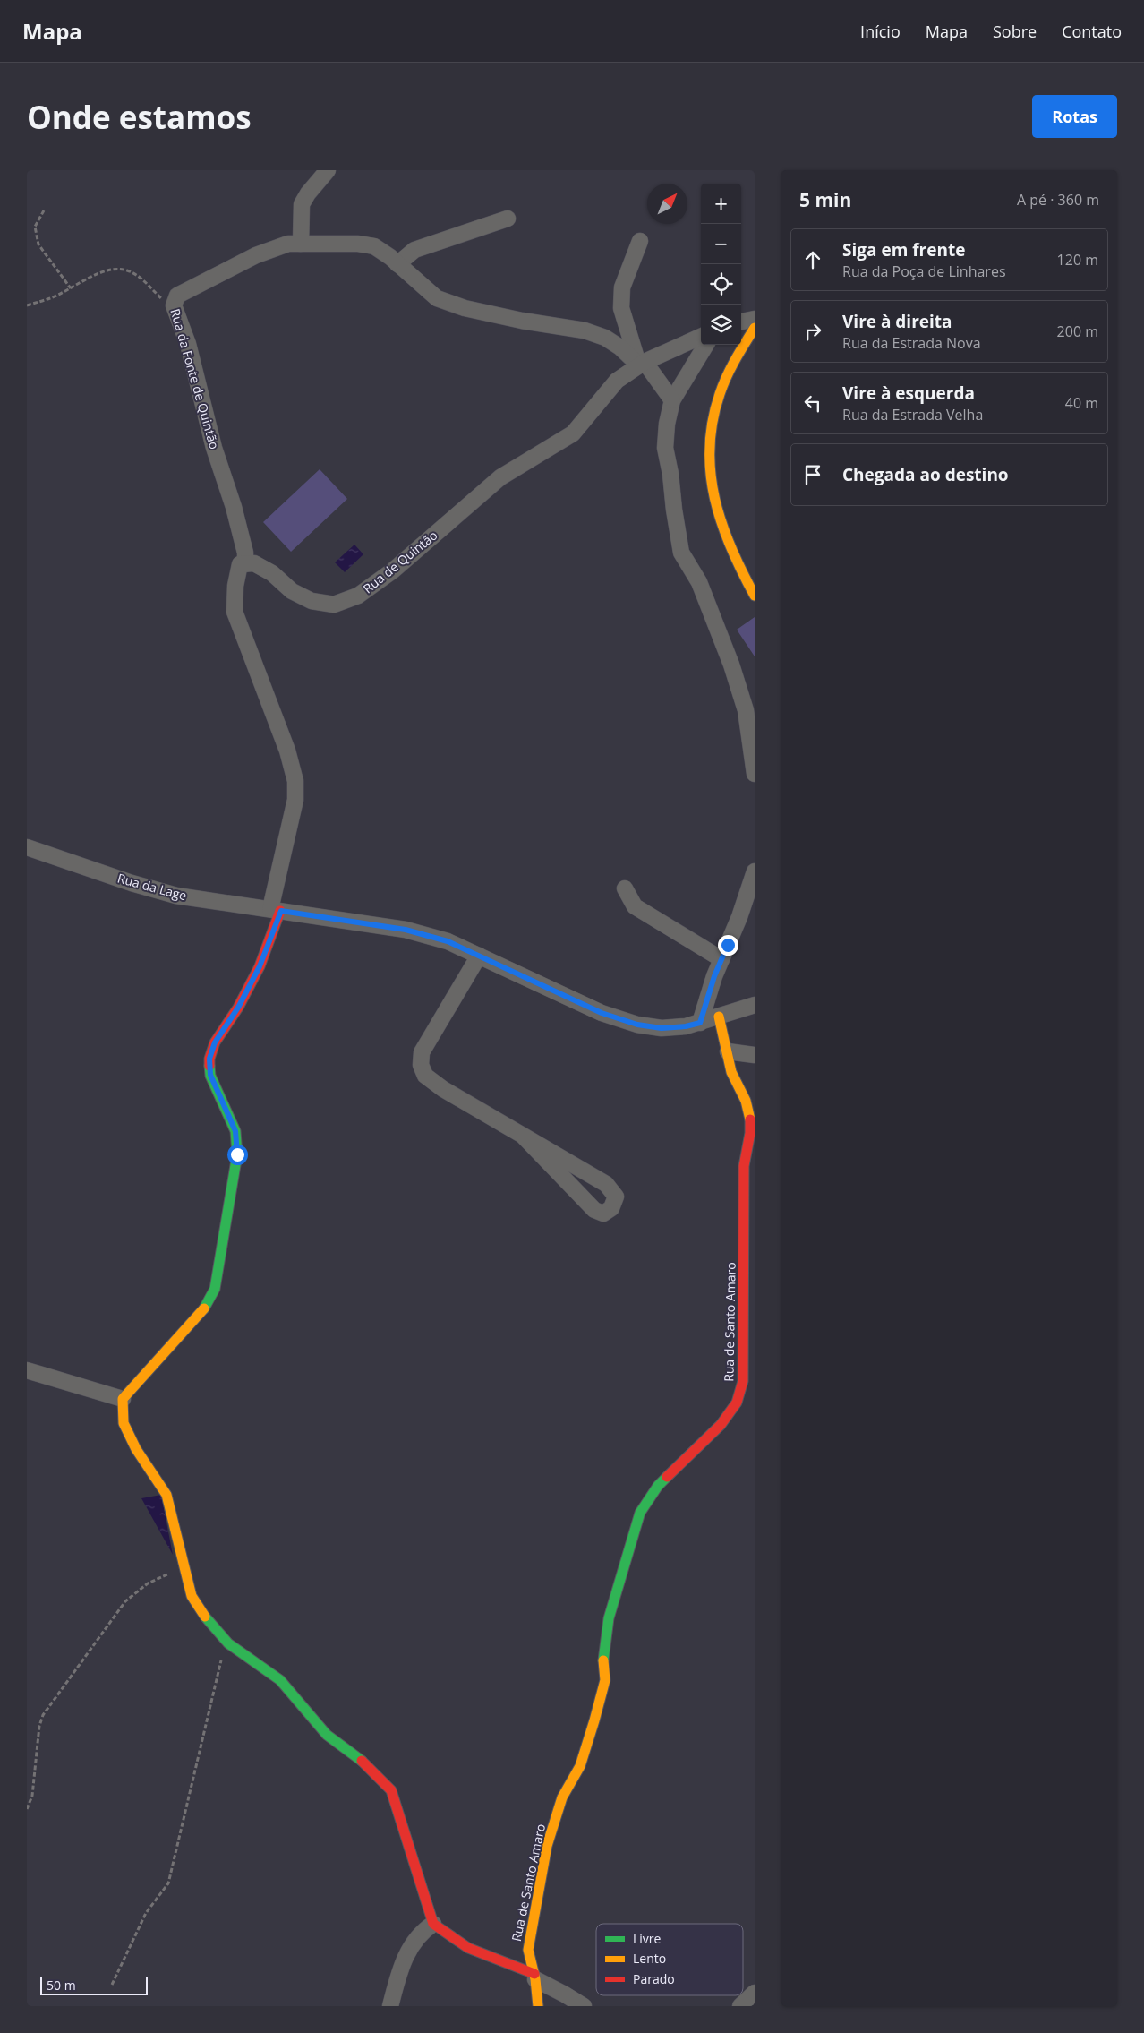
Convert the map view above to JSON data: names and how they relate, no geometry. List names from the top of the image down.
{
  "streets": {
    "street": [
      "Rua da Fonte de Quintão",
      "Rua de Quintão",
      "Rua da Lage",
      "Rua de Santo Amaro"
    ]
  },
  "crossings": [
    ["Rua da Fonte de Quintão", "Rua de Quintão"],
    ["Rua da Lage", "Rua de Santo Amaro"]
  ],
  "legend": ["Livre", "Lento", "Parado"],
  "scale_bar": "50 m",
  "north": "top right",
  "page": {
    "header": "Mapa",
    "nav": [
      "Início",
      "Mapa",
      "Sobre",
      "Contato"
    ],
    "buttons": "Rotas",
    "title": "Onde estamos",
    "heading": ["5 min", "A pé · 360 m"],
    "map_buttons": ["+", "−"],
    "list": [
      ["Siga em frente", "Rua da Poça de Linhares", "120 m"],
      ["Vire à direita", "Rua da Estrada Nova", "200 m"],
      ["Vire à esquerda", "Rua da Estrada Velha", "40 m"],
      "Chegada ao destino"
    ],
    "scale": "50 m"
  }
}
